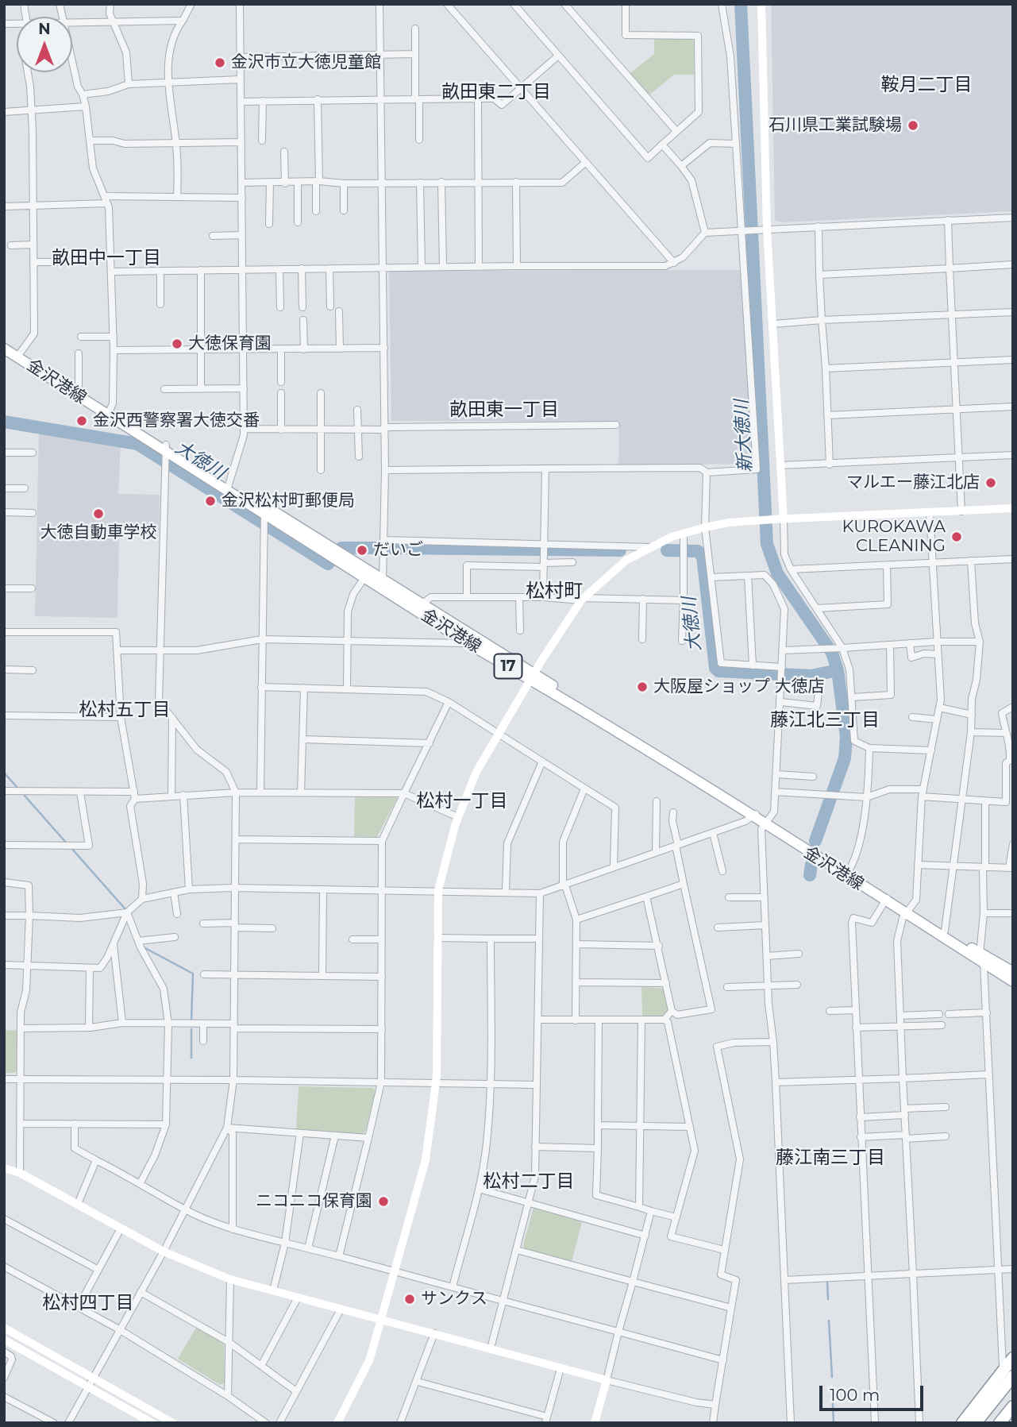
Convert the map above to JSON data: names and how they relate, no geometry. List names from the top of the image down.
{
  "streets": {
    "main road": ["金沢港線", "17"]
  },
  "districts": [
    "鞍月二丁目",
    "畝田東二丁目",
    "畝田中一丁目",
    "畝田東一丁目",
    "松村町",
    "松村五丁目",
    "藤江北三丁目",
    "松村一丁目",
    "藤江南三丁目",
    "松村二丁目",
    "松村四丁目"
  ],
  "water": ["新大徳川", "大徳川"],
  "places": [
    "金沢市立大徳児童館",
    "石川県工業試験場",
    "大徳保育園",
    "金沢西警察署大徳交番",
    "マルエー藤江北店",
    "金沢松村町郵便局",
    "大徳自動車学校",
    "KUROKAWA CLEANING",
    "だいご",
    "大阪屋ショップ 大徳店",
    "ニコニコ保育園",
    "サンクス"
  ],
  "scale_bar": "100 m",
  "north": "top"
}
